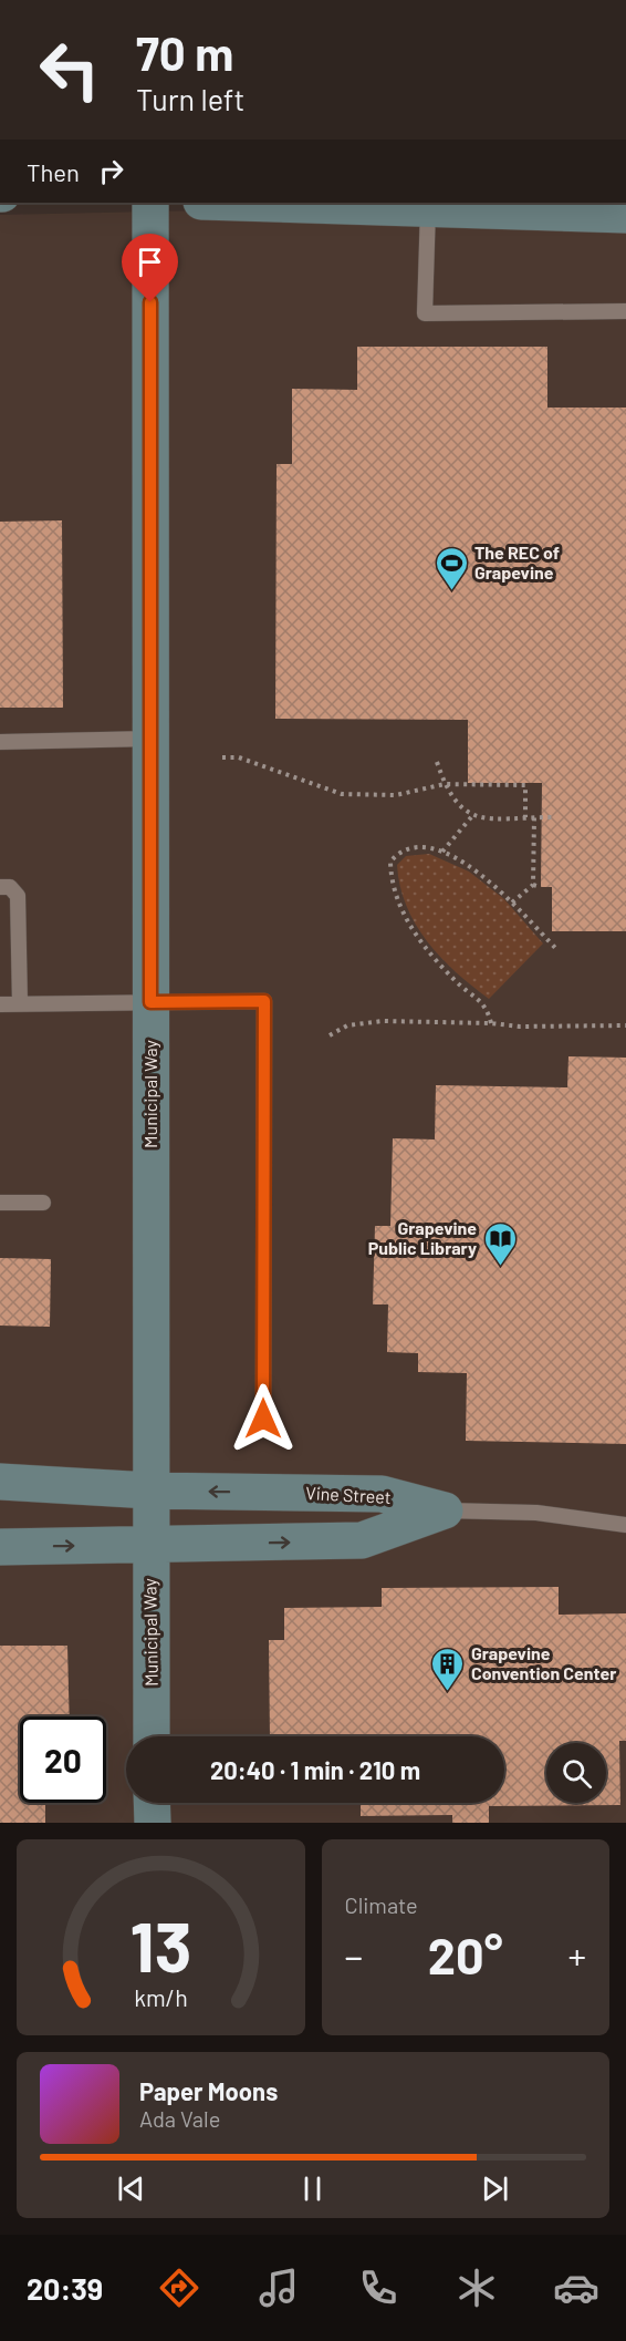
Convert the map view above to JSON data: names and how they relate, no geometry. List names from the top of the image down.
{
  "streets": {
    "street": ["Municipal Way", "Vine Street"]
  },
  "crossings": [
    ["Municipal Way", "Vine Street"]
  ],
  "places": {
    "sports": ["The REC of Grapevine"],
    "library": ["Grapevine Public Library"],
    "building": ["Grapevine Convention Center"]
  },
  "page": {
    "turn": ["70 m", "Turn left"],
    "then": "Then",
    "limit": "20",
    "trip": "20:40 · 1 min · 210 m",
    "tile": "Climate",
    "heat": ["−", "20°", "+"],
    "song": ["Paper Moons", "Ada Vale"],
    "tabs": "20:39",
    "gauge": ["13", "km/h"]
  }
}
